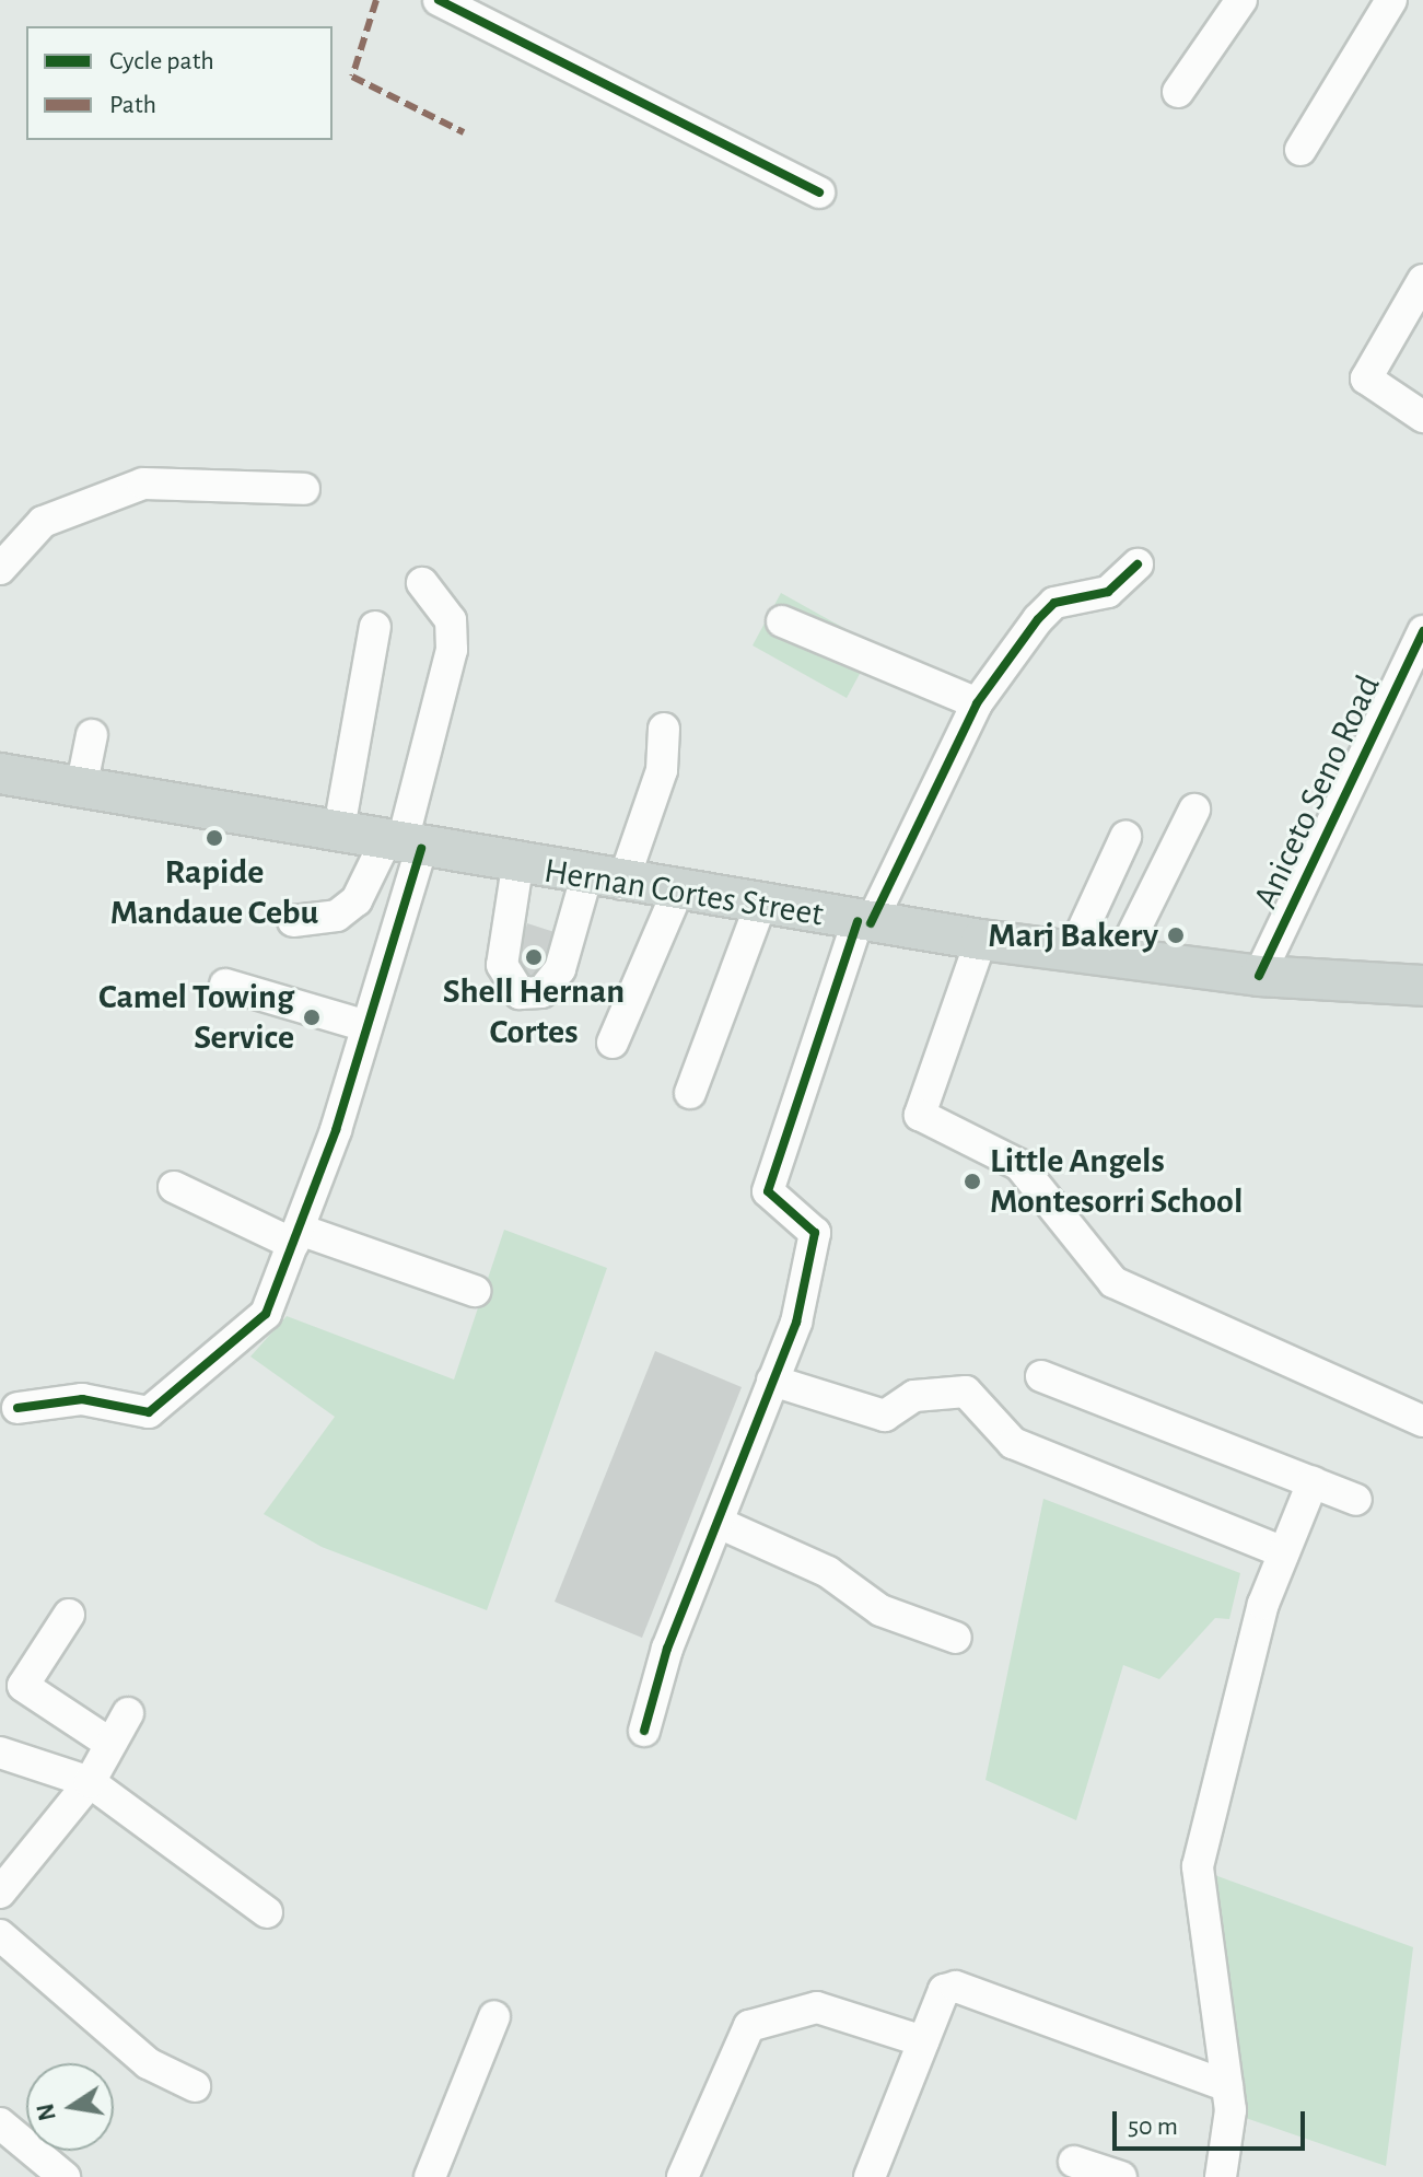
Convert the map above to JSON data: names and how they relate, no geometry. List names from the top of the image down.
{
  "streets": {
    "main road": ["Hernan Cortes Street"],
    "street": ["Aniceto Seno Road"]
  },
  "crossings": [
    ["Aniceto Seno Road", "Hernan Cortes Street"]
  ],
  "places": [
    "Rapide Mandaue Cebu",
    "Marj Bakery",
    "Shell Hernan Cortes",
    "Camel Towing Service",
    "Little Angels Montesorri School"
  ],
  "legend": ["Cycle path", "Path"],
  "scale_bar": "50 m",
  "north": "left"
}
